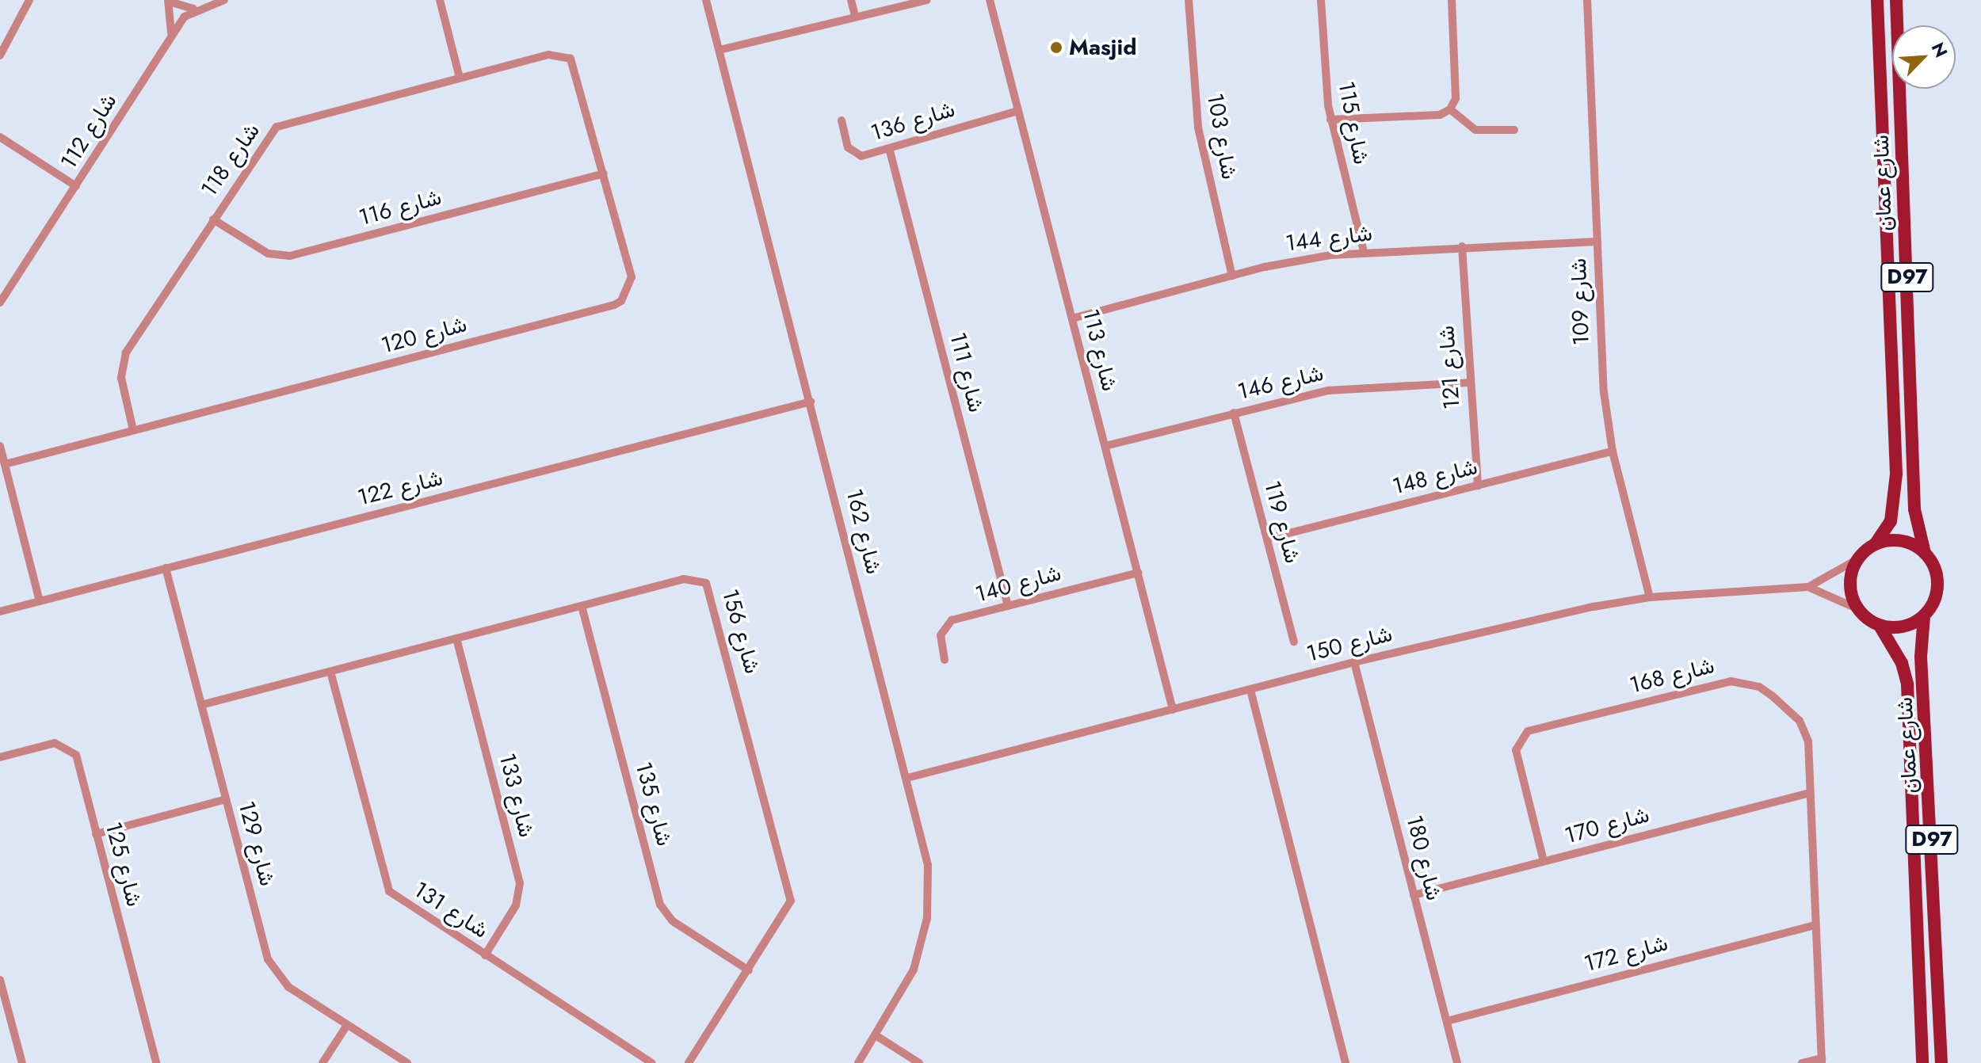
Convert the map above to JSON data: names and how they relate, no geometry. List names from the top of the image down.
{
  "streets": {
    "main road": ["شارع عمان", "D97"],
    "street": [
      "شارع 136",
      "شارع 115",
      "شارع 112",
      "شارع 103",
      "شارع 118",
      "شارع 116",
      "شارع 144",
      "شارع 109",
      "شارع 120",
      "شارع 113",
      "شارع 121",
      "شارع 111",
      "شارع 146",
      "شارع 148",
      "شارع 122",
      "شارع 119",
      "شارع 162",
      "شارع 140",
      "شارع 156",
      "شارع 150",
      "شارع 168",
      "شارع 133",
      "شارع 135",
      "شارع 170",
      "شارع 129",
      "شارع 180",
      "شارع 125",
      "شارع 131",
      "شارع 172"
    ]
  },
  "crossings": [
    ["شارع 136", "شارع 113"],
    ["شارع 136", "شارع 111"],
    ["شارع 115", "شارع 144"],
    ["شارع 103", "شارع 144"],
    ["شارع 118", "شارع 116"],
    ["شارع 118", "شارع 120"],
    ["شارع عمان", "شارع 150"],
    ["شارع 116", "شارع 120"],
    ["شارع 144", "شارع 109"],
    ["شارع 144", "شارع 113"],
    ["شارع 144", "شارع 121"],
    ["شارع 109", "شارع 148"],
    ["شارع 109", "شارع 150"],
    ["شارع 113", "شارع 146"],
    ["شارع 113", "شارع 140"],
    ["شارع 113", "شارع 150"],
    ["شارع 121", "شارع 146"],
    ["شارع 121", "شارع 148"],
    ["شارع 111", "شارع 140"],
    ["شارع 146", "شارع 119"],
    ["شارع 148", "شارع 119"],
    ["شارع 122", "شارع 162"],
    ["شارع 122", "شارع 129"],
    ["شارع 162", "شارع 150"],
    ["شارع 156", "شارع 133"],
    ["شارع 156", "شارع 135"],
    ["شارع 156", "شارع 129"],
    ["شارع 156", "شارع 131"],
    ["شارع 150", "شارع 180"],
    ["شارع 168", "شارع 170"],
    ["شارع 168", "شارع 172"],
    ["شارع 133", "شارع 131"],
    ["شارع 170", "شارع 180"],
    ["شارع 180", "شارع 172"]
  ],
  "places": ["Masjid"],
  "north": "top right"
}
